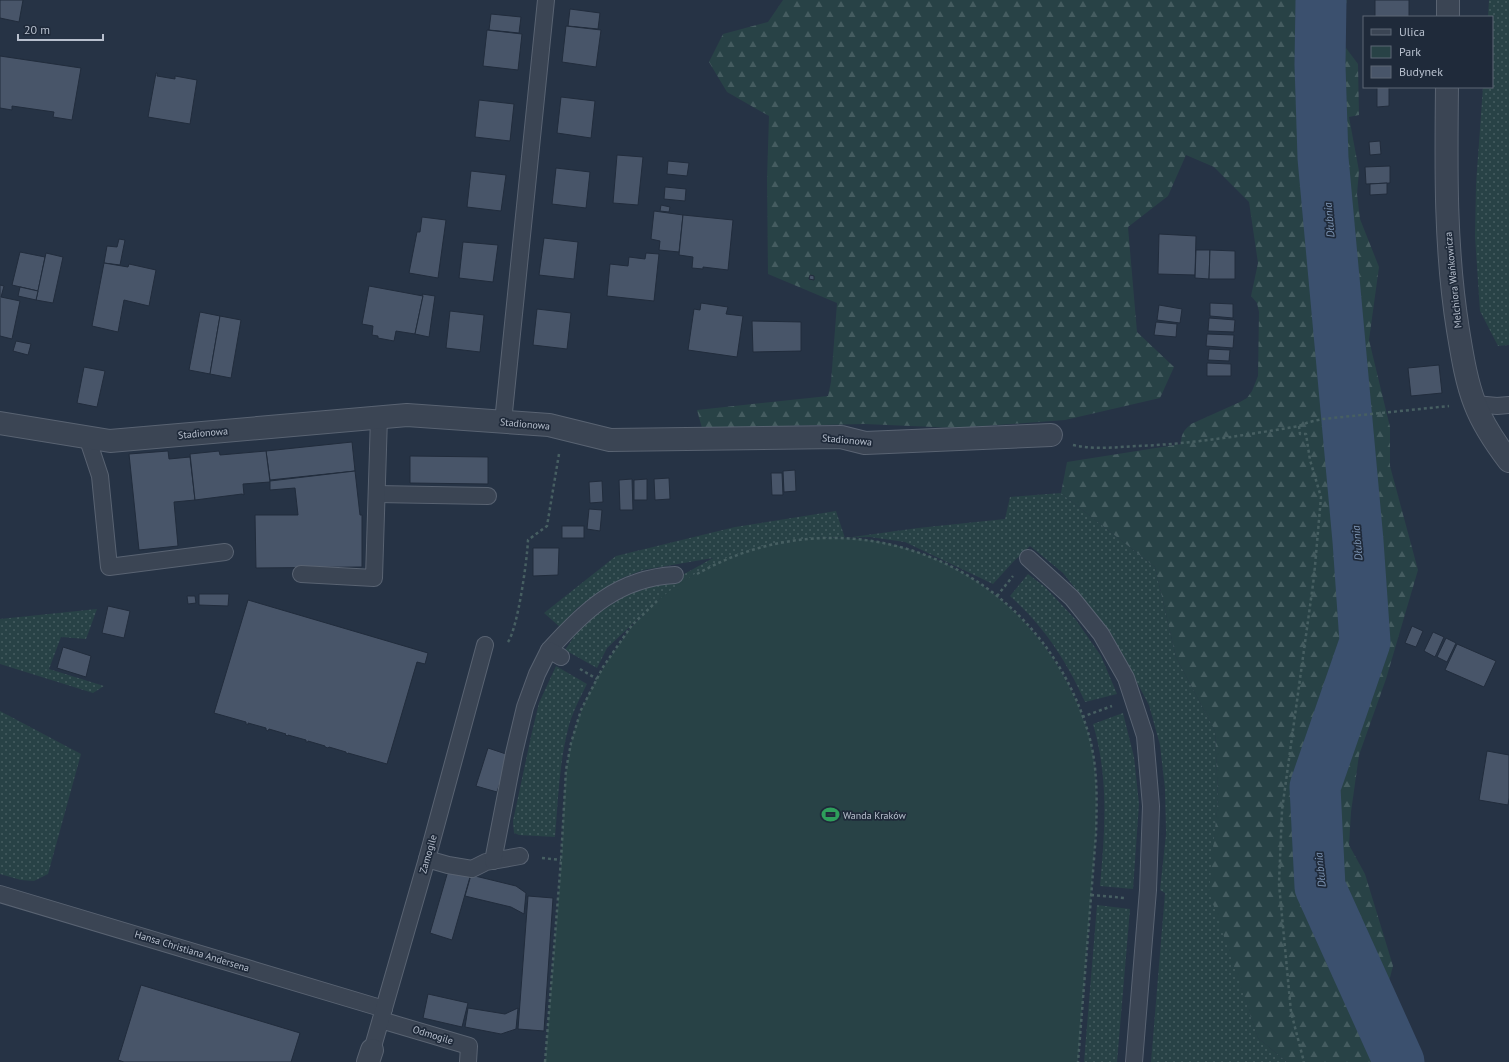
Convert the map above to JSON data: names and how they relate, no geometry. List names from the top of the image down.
{
  "streets": {
    "street": ["Melchiora Wańkowicza", "Stadionowa"],
    "lane": ["Zamogile", "Hansa Christiana Andersena", "Odmogile"]
  },
  "crossings": [
    ["Zamogile", "Hansa Christiana Andersena"],
    ["Zamogile", "Odmogile"],
    ["Hansa Christiana Andersena", "Odmogile"]
  ],
  "water": ["Dłubnia"],
  "places": {
    "sports": ["Wanda Kraków"]
  },
  "legend": ["Ulica", "Park", "Budynek"],
  "scale_bar": "20 m"
}
